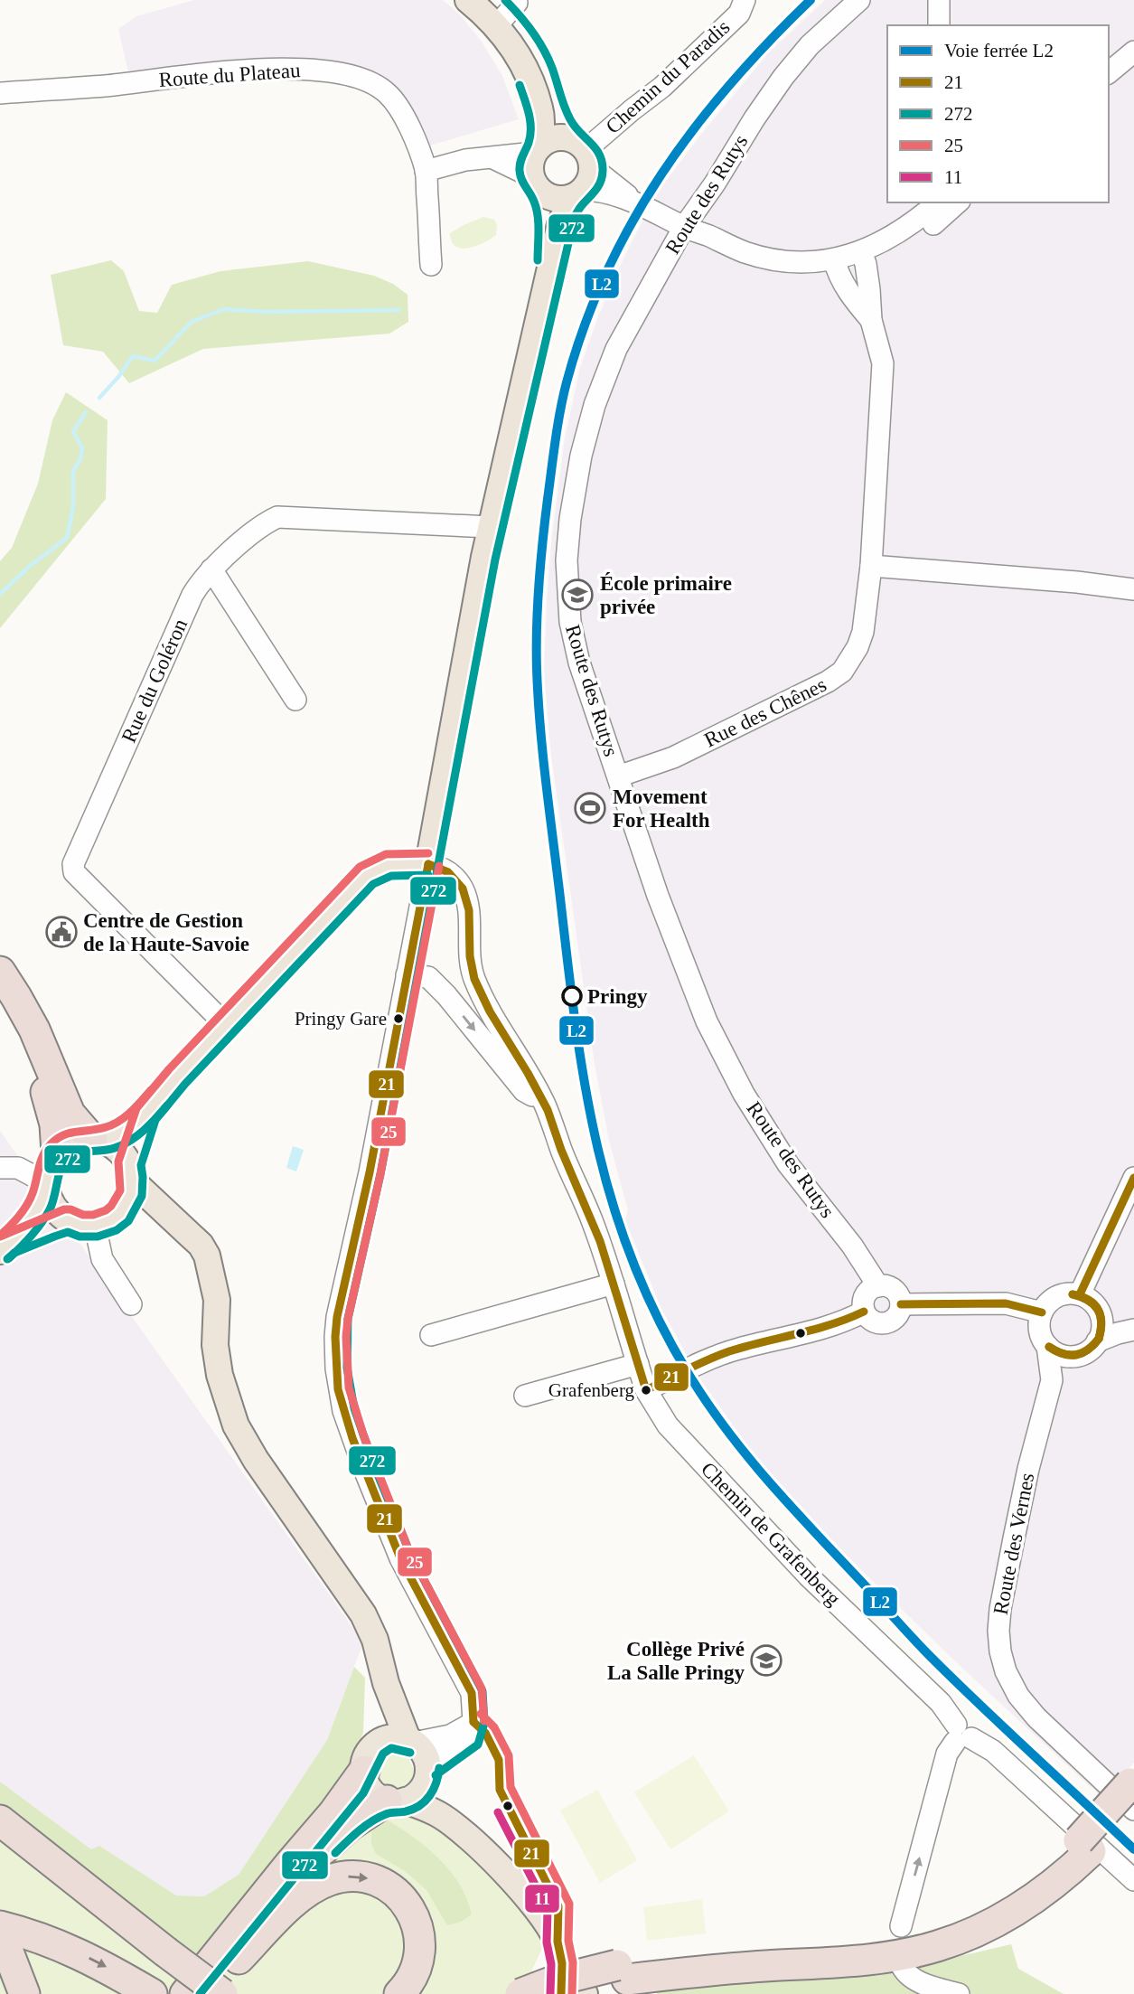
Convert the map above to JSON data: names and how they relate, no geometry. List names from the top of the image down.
{
  "streets": {
    "street": [
      "Route du Plateau",
      "Chemin du Paradis",
      "Route des Rutys",
      "Rue du Goléron",
      "Rue des Chênes",
      "Chemin de Grafenberg",
      "Route des Vernes"
    ]
  },
  "crossings": [
    ["Route des Rutys", "Rue des Chênes"]
  ],
  "places": {
    "school or university": ["École primaire privée", "Collège Privé La Salle Pringy"],
    "sports": ["Movement For Health"],
    "public building": ["Centre de Gestion de la Haute-Savoie"],
    "other": ["Pringy", "Pringy Gare", "Grafenberg"]
  },
  "lines": [
    "rail line L2",
    "transit line 272",
    "transit line 25",
    "transit line 21",
    "transit line 11"
  ],
  "legend": [
    "Voie ferrée L2",
    "21",
    "272",
    "25",
    "11"
  ]
}
